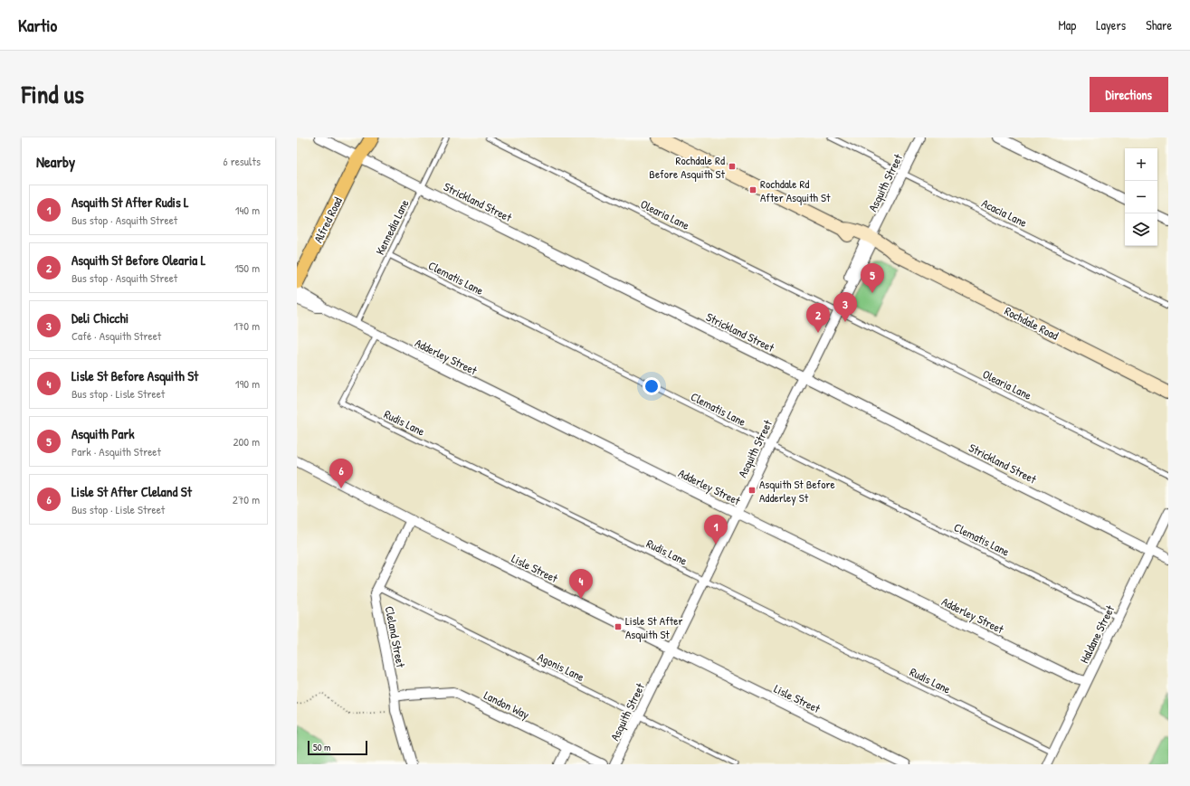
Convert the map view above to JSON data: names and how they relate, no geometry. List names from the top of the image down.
{
  "streets": {
    "main road": ["Alfred Road", "Rochdale Road"],
    "street": [
      "Asquith Street",
      "Strickland Street",
      "Adderley Street",
      "Lisle Street",
      "Haldane Street",
      "Cleland Street",
      "Landon Way"
    ],
    "lane": [
      "Acacia Lane",
      "Olearia Lane",
      "Kennedia Lane",
      "Clematis Lane",
      "Rudis Lane",
      "Agonis Lane"
    ]
  },
  "crossings": [
    ["Asquith Street", "Strickland Street"],
    ["Asquith Street", "Acacia Lane"],
    ["Asquith Street", "Olearia Lane"],
    ["Asquith Street", "Clematis Lane"],
    ["Asquith Street", "Rochdale Road"],
    ["Asquith Street", "Adderley Street"],
    ["Asquith Street", "Rudis Lane"],
    ["Asquith Street", "Lisle Street"],
    ["Asquith Street", "Agonis Lane"],
    ["Strickland Street", "Alfred Road"],
    ["Strickland Street", "Kennedia Lane"],
    ["Strickland Street", "Haldane Street"],
    ["Kennedia Lane", "Clematis Lane"],
    ["Kennedia Lane", "Adderley Street"],
    ["Clematis Lane", "Haldane Street"],
    ["Adderley Street", "Rudis Lane"],
    ["Adderley Street", "Haldane Street"],
    ["Rudis Lane", "Haldane Street"],
    ["Lisle Street", "Cleland Street"],
    ["Cleland Street", "Agonis Lane"],
    ["Cleland Street", "Landon Way"]
  ],
  "places": {
    "transit": [
      "Rochdale Rd Before Asquith St",
      "Rochdale Rd After Asquith St",
      "Asquith St Before Adderley St",
      "Lisle St After Asquith St"
    ]
  },
  "scale_bar": "50 m",
  "page": {
    "header": "Kartio",
    "nav": ["Map", "Layers", "Share"],
    "title": "Find us",
    "buttons": "Directions",
    "heading": ["Nearby", "6 results"],
    "map_buttons": ["+", "−"],
    "list": [
      {
        "mark": "1",
        "name": "Asquith St After Rudis L",
        "note": "Bus stop · Asquith Street",
        "value": "140 m"
      },
      {
        "mark": "2",
        "name": "Asquith St Before Olearia L",
        "note": "Bus stop · Asquith Street",
        "value": "150 m"
      },
      {
        "mark": "3",
        "name": "Deli Chicchi",
        "note": "Café · Asquith Street",
        "value": "170 m"
      },
      {
        "mark": "4",
        "name": "Lisle St Before Asquith St",
        "note": "Bus stop · Lisle Street",
        "value": "190 m"
      },
      {
        "mark": "5",
        "name": "Asquith Park",
        "note": "Park · Asquith Street",
        "value": "200 m"
      },
      {
        "mark": "6",
        "name": "Lisle St After Cleland St",
        "note": "Bus stop · Lisle Street",
        "value": "270 m"
      }
    ],
    "pins": [
      "5",
      "3",
      "2",
      "6",
      "1",
      "4"
    ],
    "scale": "50 m"
  }
}
